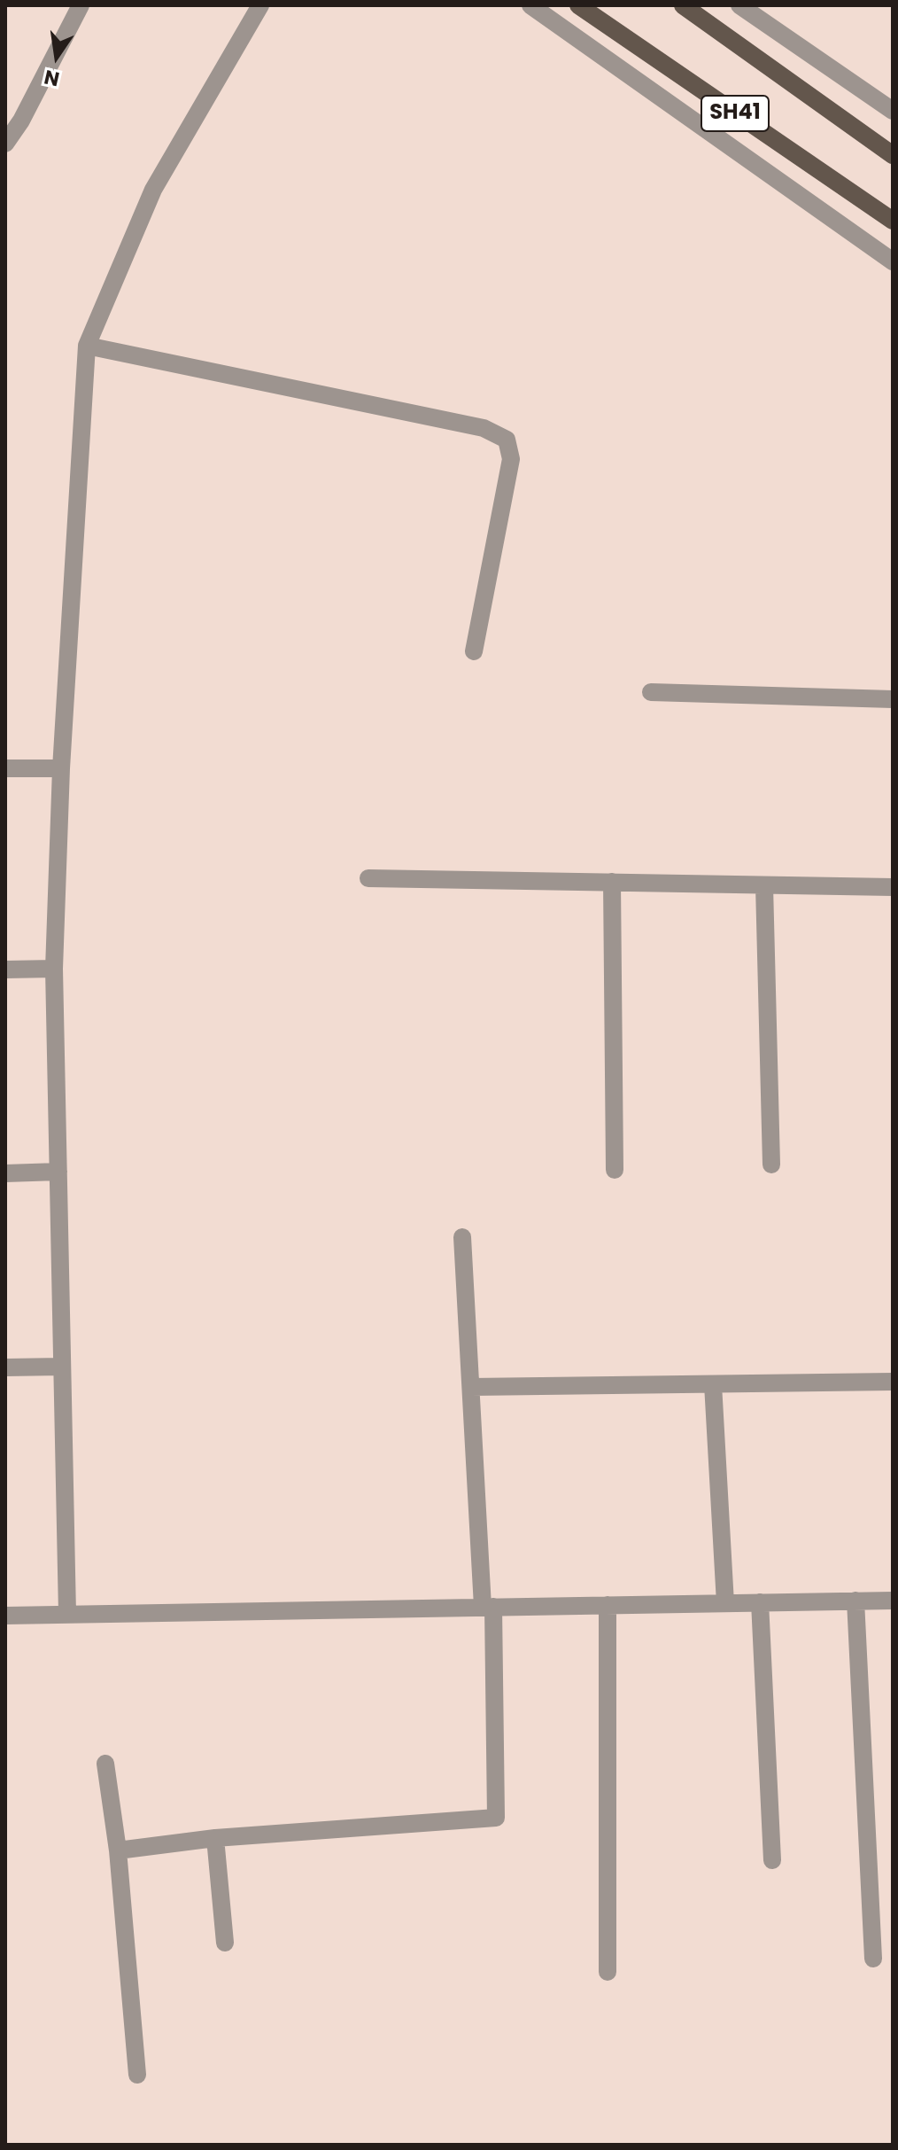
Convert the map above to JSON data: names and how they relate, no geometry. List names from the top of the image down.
{
  "streets": {
    "main road": ["SH41"]
  },
  "north": "bottom"
}
